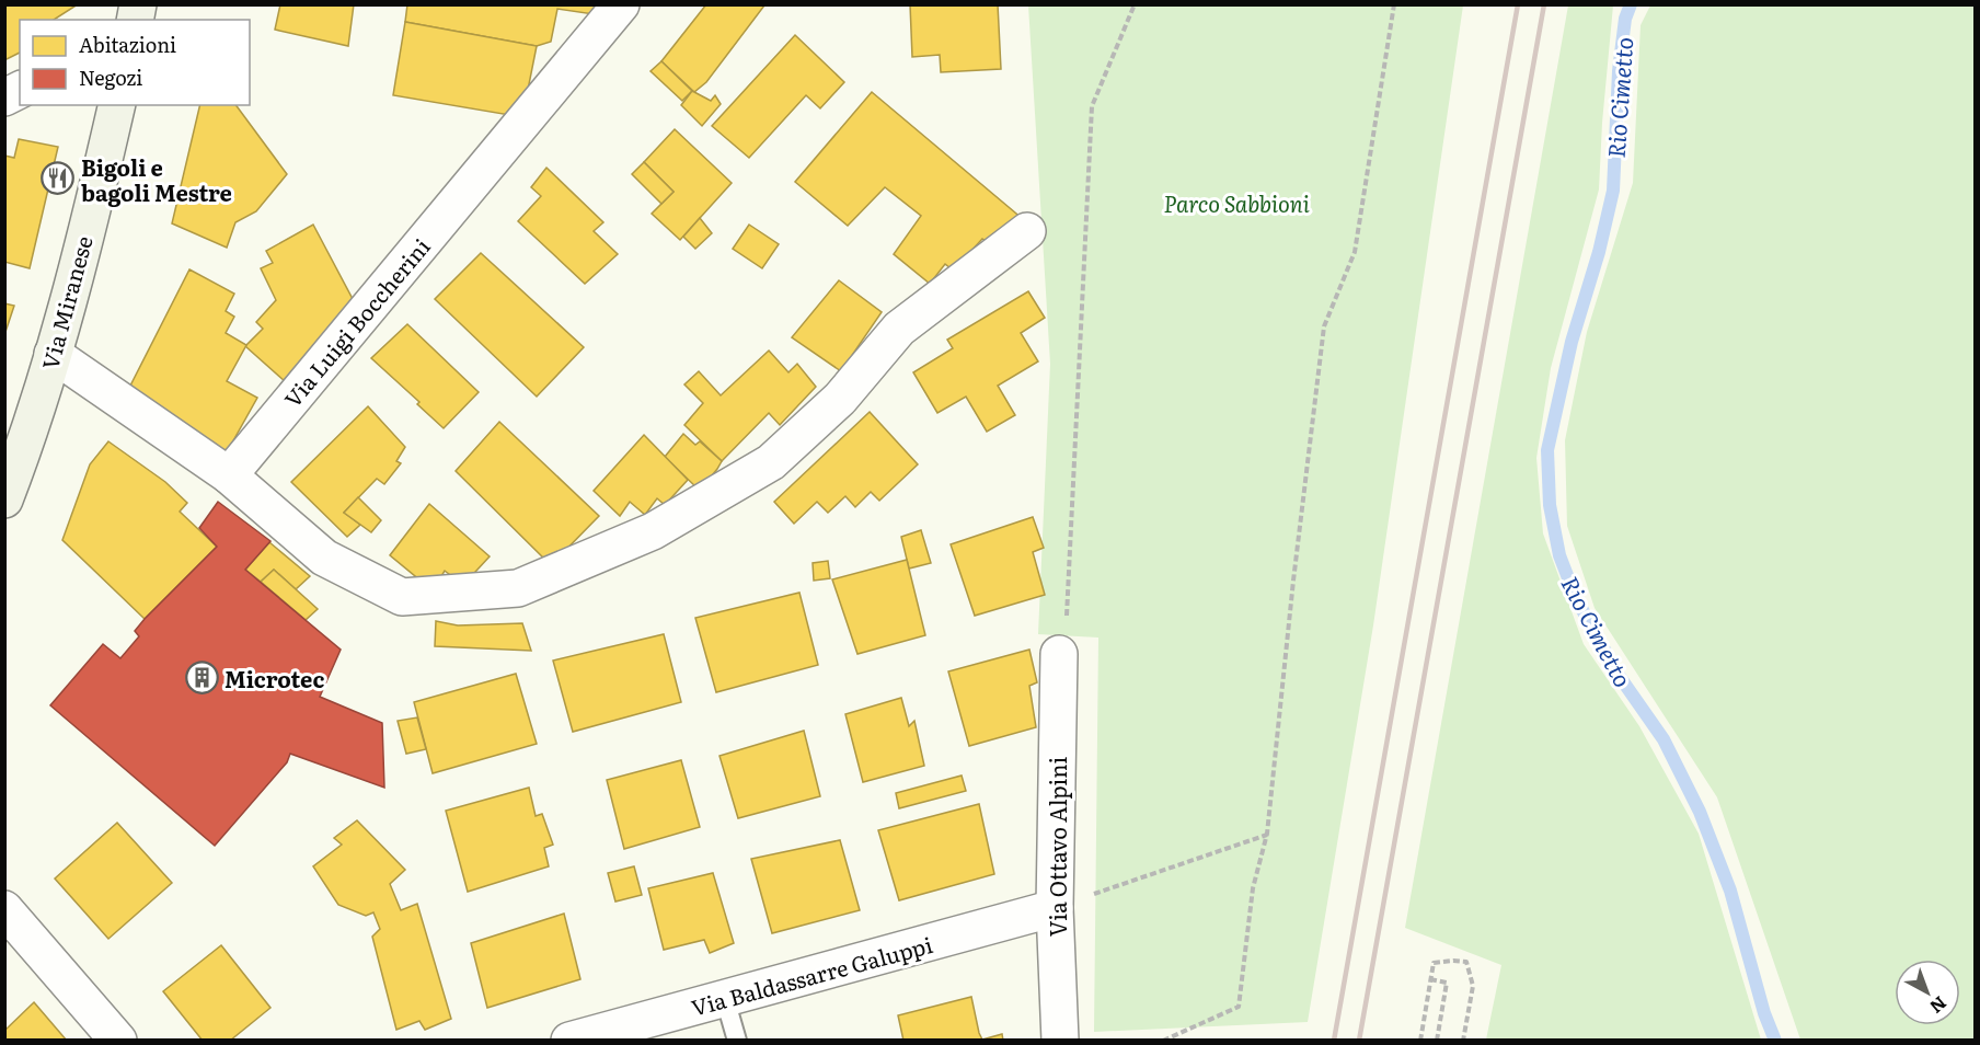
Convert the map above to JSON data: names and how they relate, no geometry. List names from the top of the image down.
{
  "streets": {
    "street": [
      "Via Miranese",
      "Via Luigi Boccherini",
      "Via Ottavo Alpini",
      "Via Baldassarre Galuppi"
    ]
  },
  "crossings": [
    ["Via Ottavo Alpini", "Via Baldassarre Galuppi"]
  ],
  "water": ["Rio Cimetto"],
  "parks": ["Parco Sabbioni"],
  "places": {
    "restaurant": ["Bigoli e bagoli Mestre"],
    "building": ["Microtec"]
  },
  "legend": ["Abitazioni", "Negozi"],
  "north": "bottom right"
}
